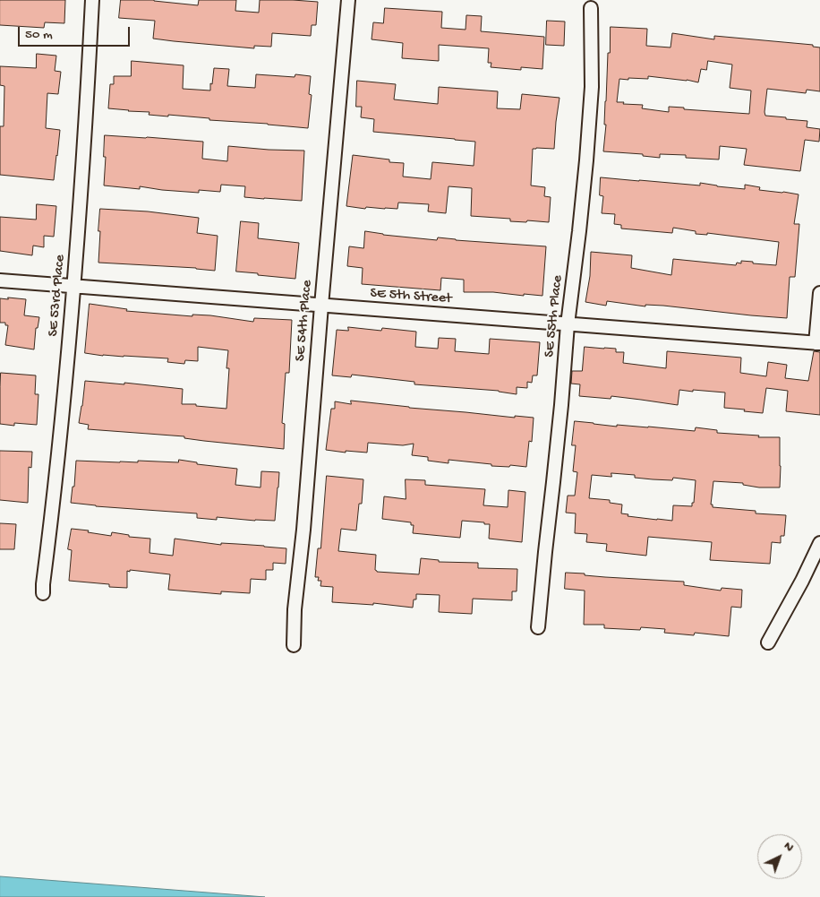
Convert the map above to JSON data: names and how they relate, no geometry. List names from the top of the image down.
{
  "streets": {
    "street": [
      "SE 53rd Place",
      "SE 5th Street",
      "SE 55th Place",
      "SE 54th Place"
    ]
  },
  "crossings": [
    ["SE 53rd Place", "SE 5th Street"],
    ["SE 5th Street", "SE 55th Place"],
    ["SE 5th Street", "SE 54th Place"]
  ],
  "scale_bar": "50 m",
  "north": "top right"
}
